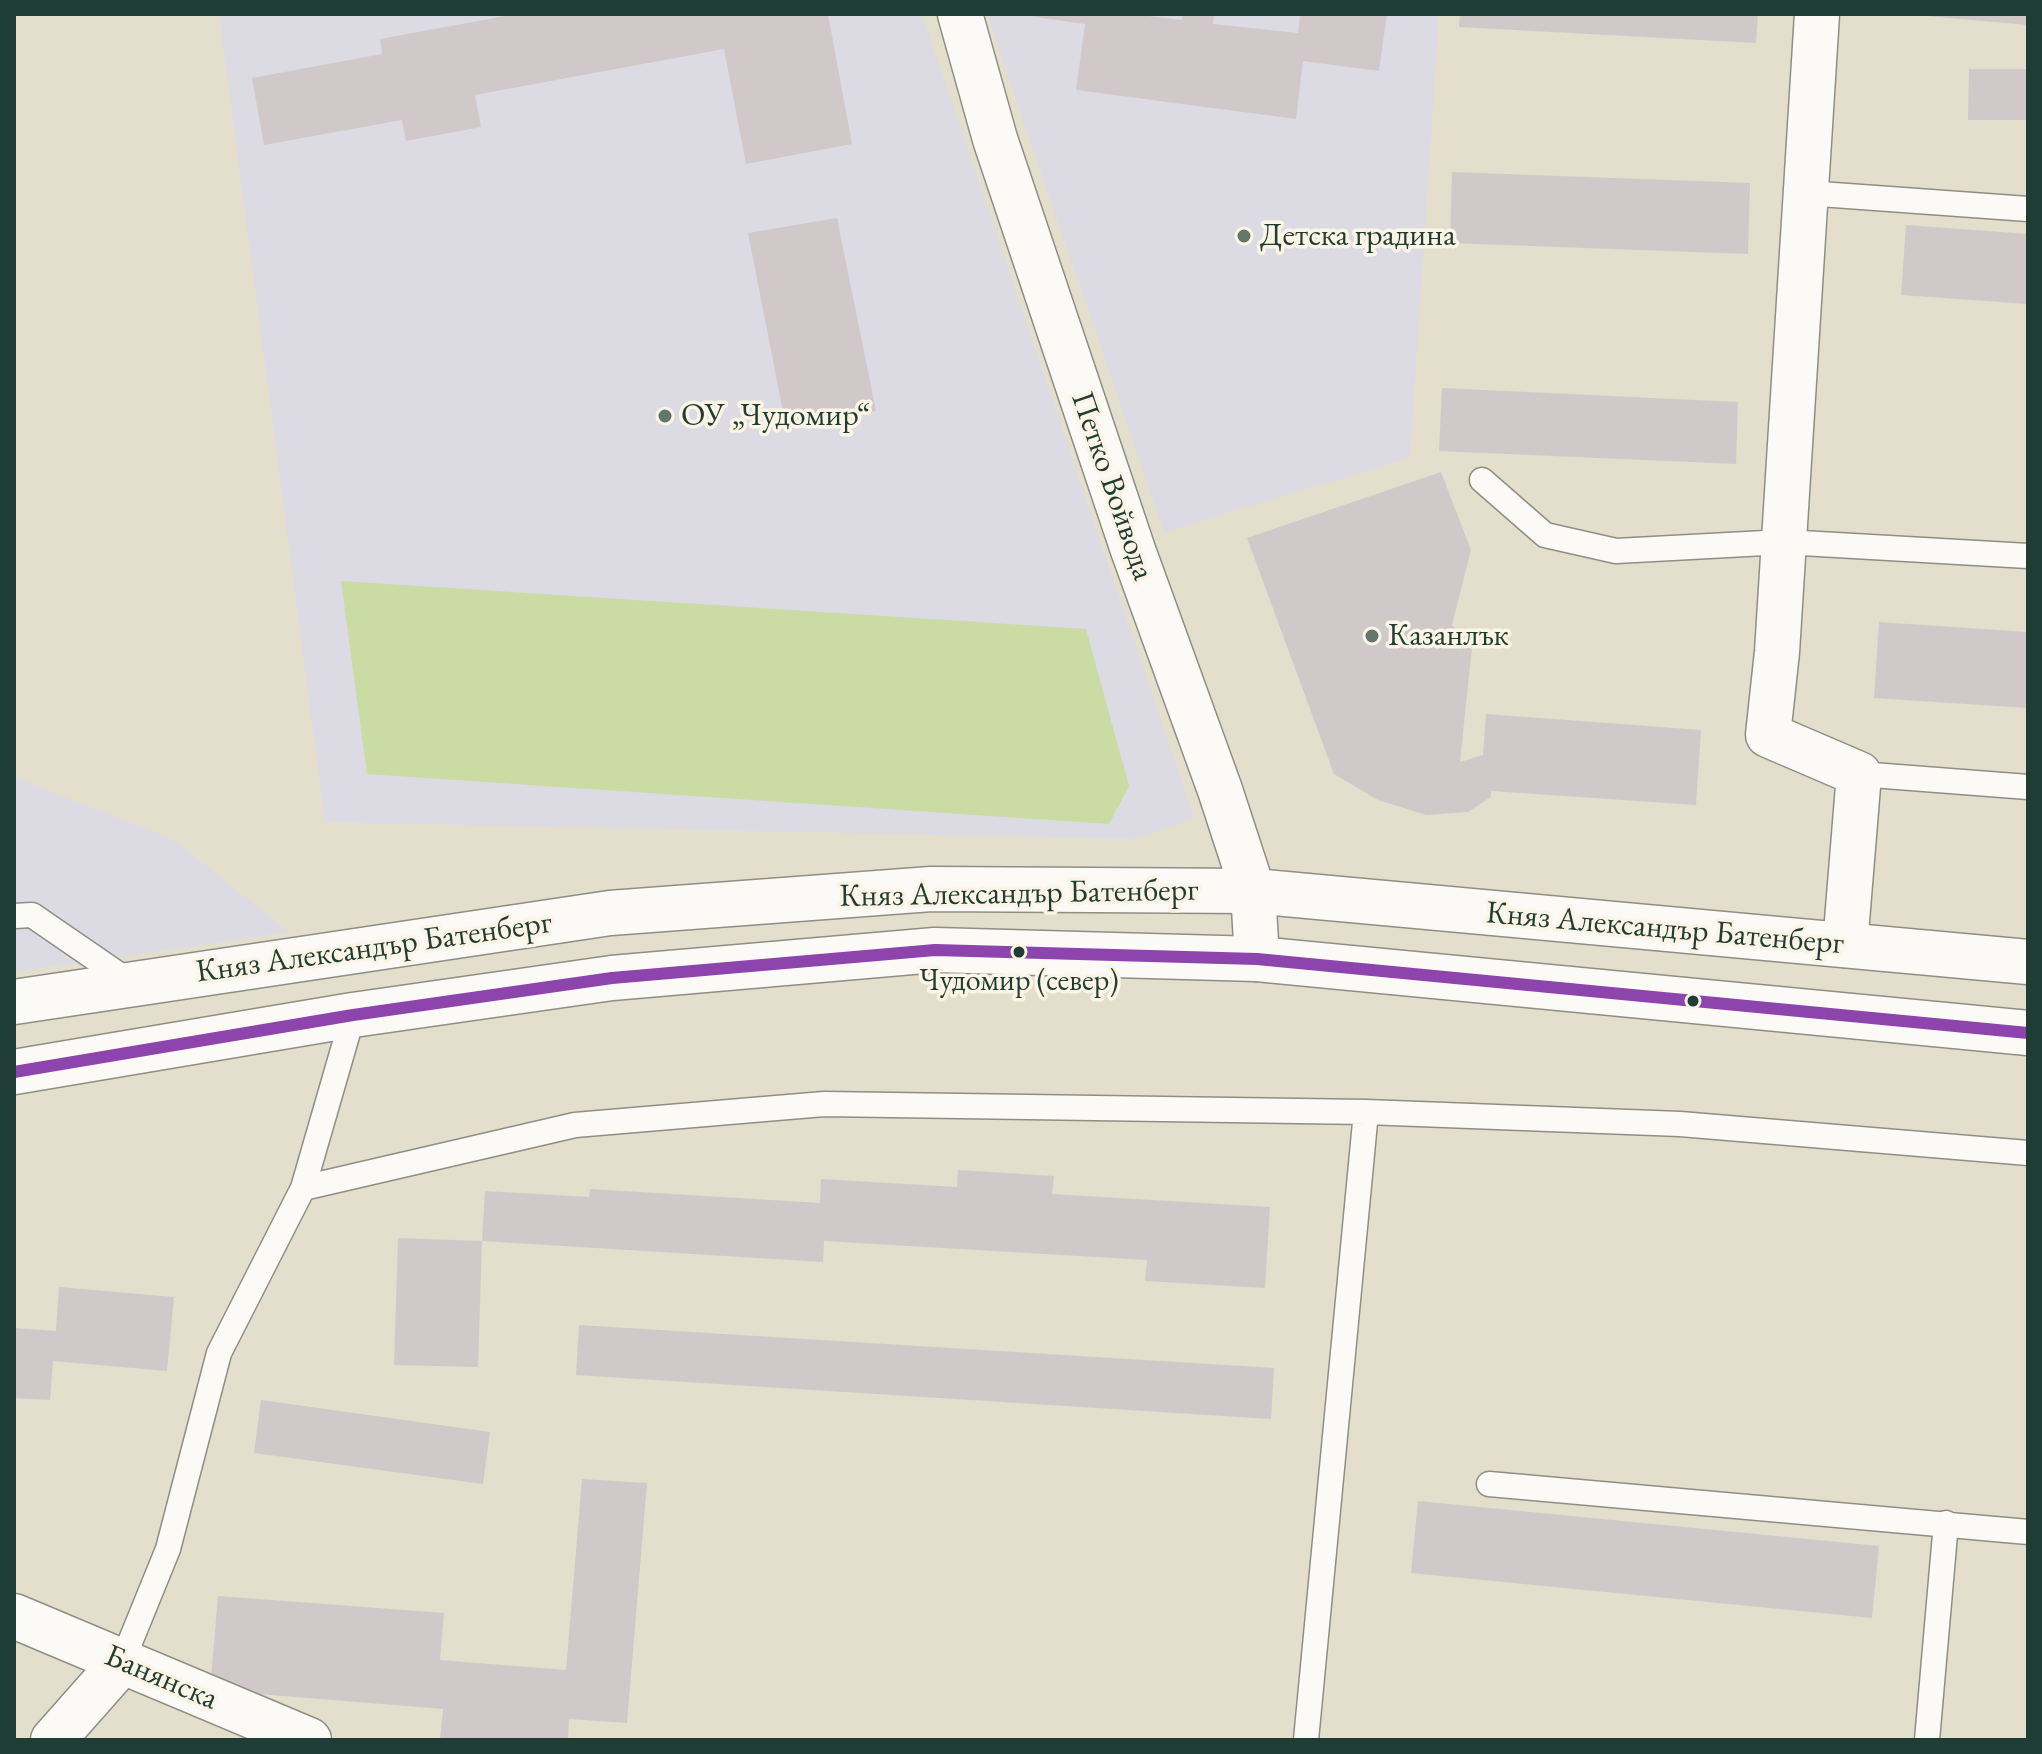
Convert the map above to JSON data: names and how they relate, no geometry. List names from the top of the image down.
{
  "streets": {
    "main road": ["Петко Войвода", "Княз Александър Батенберг", "Банянска"]
  },
  "crossings": [
    ["Петко Войвода", "Княз Александър Батенберг"]
  ],
  "places": [
    "Детска градина",
    "ОУ „Чудомир“",
    "Казанлък",
    "Чудомир (север)"
  ]
}
